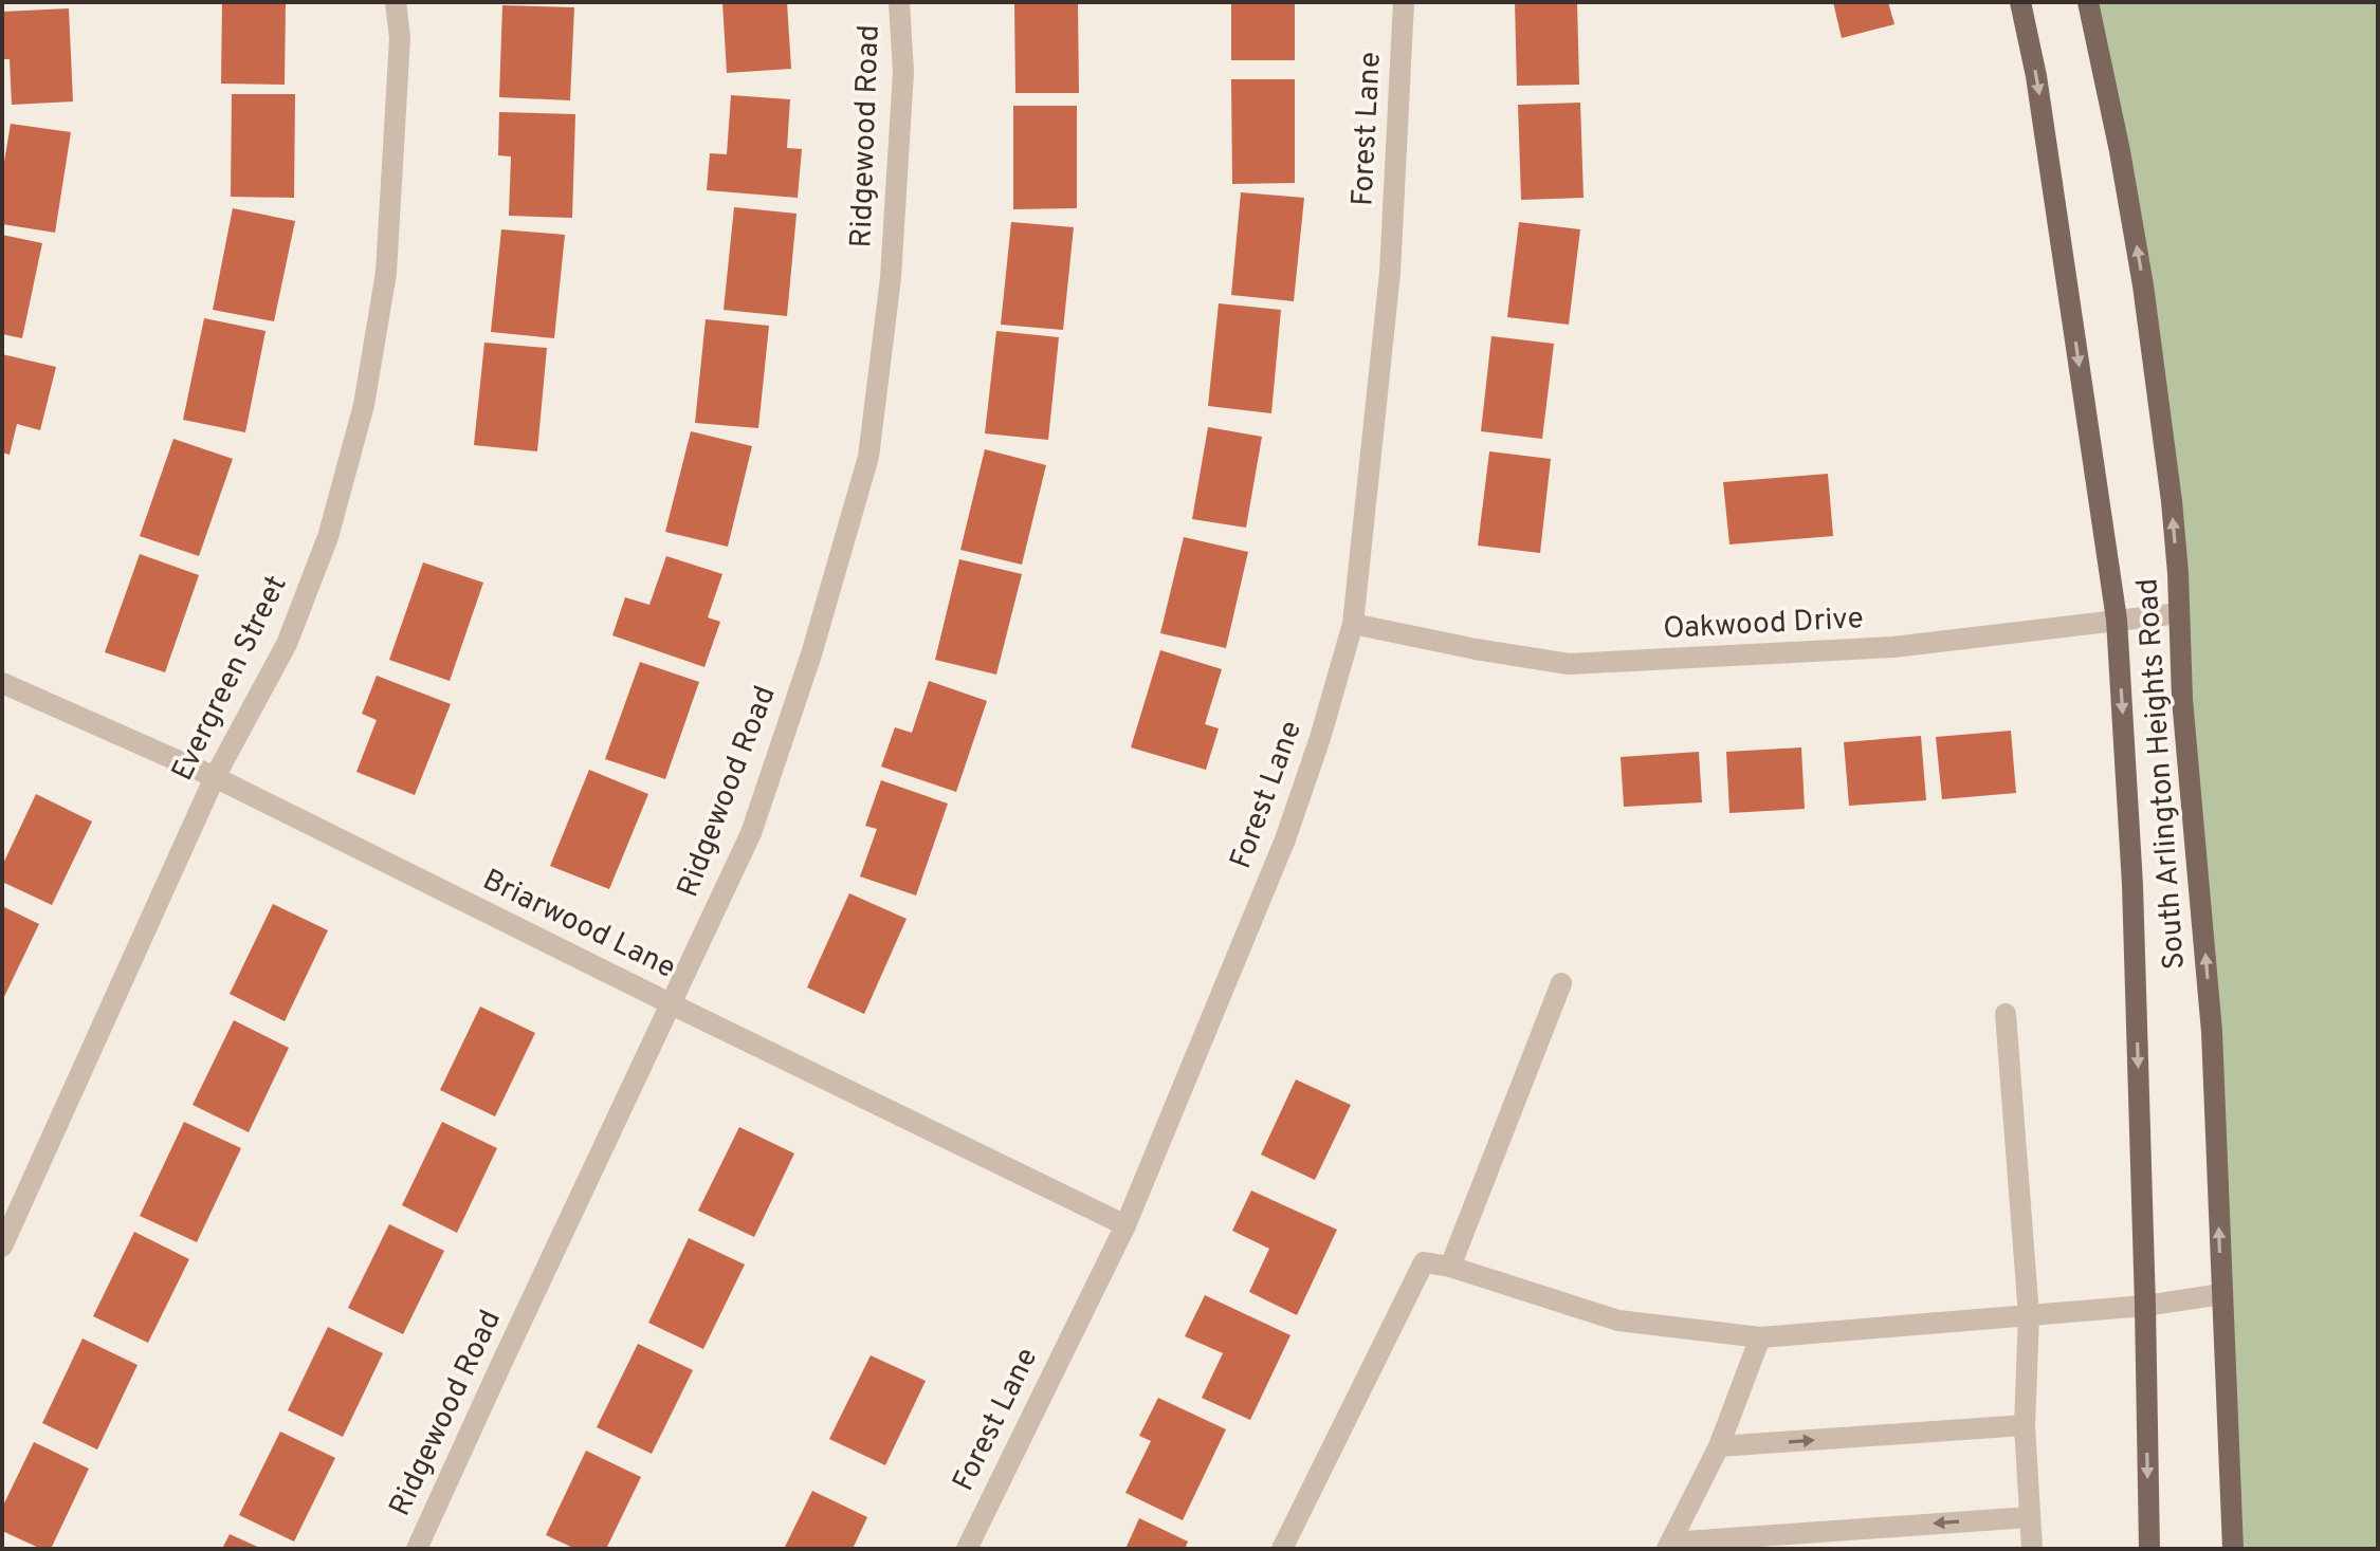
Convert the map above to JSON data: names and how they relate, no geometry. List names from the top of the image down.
{
  "streets": {
    "main road": ["South Arlington Heights Road"],
    "street": [
      "Forest Lane",
      "Ridgewood Road",
      "Oakwood Drive",
      "Evergreen Street",
      "Briarwood Lane"
    ]
  },
  "crossings": [
    ["Forest Lane", "Oakwood Drive"],
    ["Forest Lane", "Briarwood Lane"],
    ["Ridgewood Road", "Briarwood Lane"],
    ["Oakwood Drive", "South Arlington Heights Road"],
    ["Evergreen Street", "Briarwood Lane"]
  ]
}
